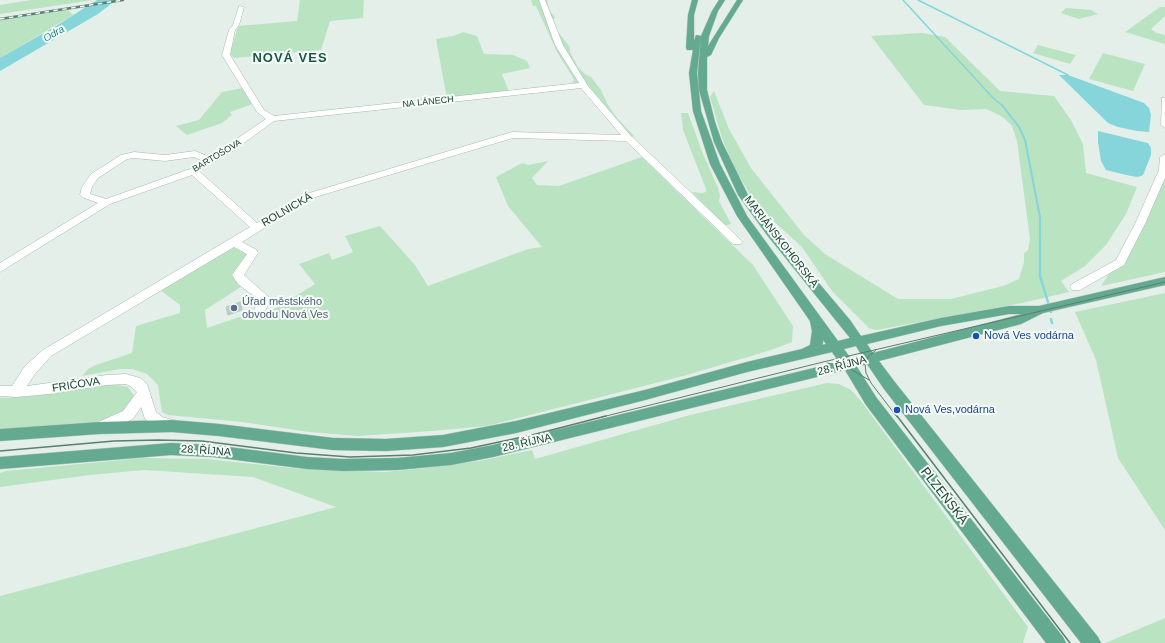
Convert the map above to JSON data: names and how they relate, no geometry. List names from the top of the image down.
{
  "streets": {
    "main road": ["MARIÁNSKOHORSKÁ", "28. ŘÍJNA", "PLZEŇSKÁ"],
    "street": [
      "NA LÁNECH",
      "BARTOŠOVA",
      "ROLNICKÁ",
      "FRIČOVA"
    ]
  },
  "crossings": [
    ["NA LÁNECH", "BARTOŠOVA"],
    ["ROLNICKÁ", "FRIČOVA"],
    ["MARIÁNSKOHORSKÁ", "28. ŘÍJNA"],
    ["MARIÁNSKOHORSKÁ", "PLZEŇSKÁ"],
    ["28. ŘÍJNA", "PLZEŇSKÁ"]
  ],
  "districts": ["NOVÁ VES"],
  "water": ["Odra"],
  "places": ["Úřad městského obvodu Nová Ves", "Nová Ves vodárna", "Nová Ves,vodárna"]
}
